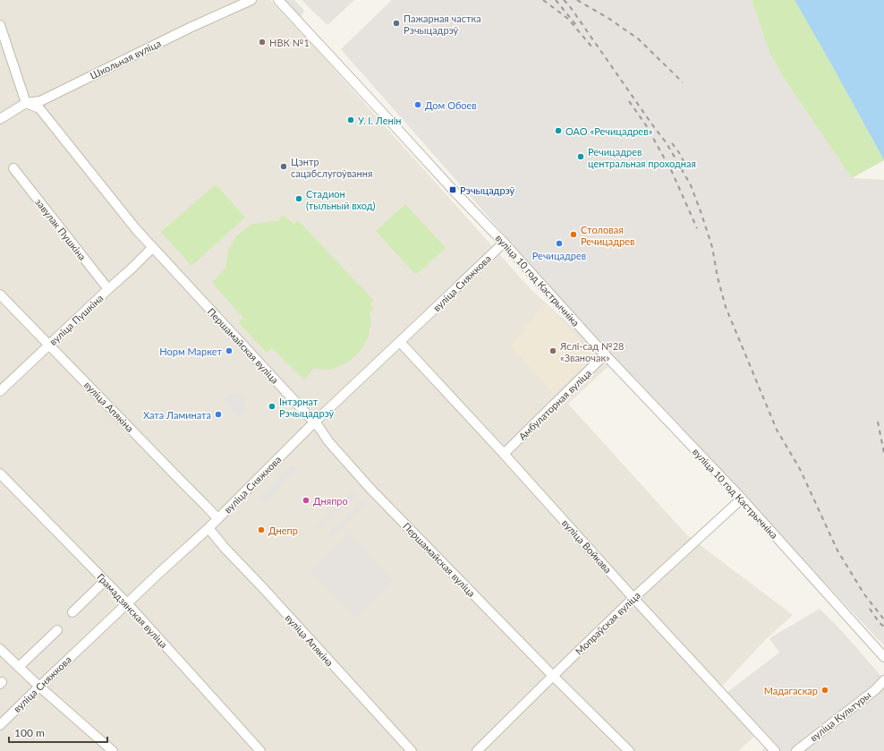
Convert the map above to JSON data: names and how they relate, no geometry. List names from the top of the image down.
{
  "streets": {
    "street": [
      "Школьная вуліца",
      "завулак Пушкіна",
      "вуліца 10 год Кастрычніка",
      "вуліца Сняжкова",
      "вуліца Пушкіна",
      "Першамайская вуліца",
      "Амбулаторная вуліца",
      "вуліца Апякіна",
      "вуліца Войкава",
      "Грамадзянская вуліца",
      "Мопраўская вуліца",
      "вуліца Культуры"
    ]
  },
  "crossings": [
    ["Школьная вуліца", "Першамайская вуліца"],
    ["завулак Пушкіна", "вуліца Пушкіна"],
    ["вуліца 10 год Кастрычніка", "вуліца Сняжкова"],
    ["вуліца 10 год Кастрычніка", "Амбулаторная вуліца"],
    ["вуліца 10 год Кастрычніка", "Мопраўская вуліца"],
    ["вуліца Сняжкова", "Першамайская вуліца"],
    ["вуліца Сняжкова", "вуліца Апякіна"],
    ["вуліца Сняжкова", "вуліца Войкава"],
    ["вуліца Сняжкова", "Грамадзянская вуліца"],
    ["вуліца Пушкіна", "Першамайская вуліца"],
    ["вуліца Пушкіна", "вуліца Апякіна"],
    ["Першамайская вуліца", "Мопраўская вуліца"],
    ["Амбулаторная вуліца", "вуліца Войкава"],
    ["вуліца Войкава", "Мопраўская вуліца"]
  ],
  "places": {
    "other": [
      "Пажарная частка Рэчыцадрэў",
      "НВК №1",
      "Дом Обоев",
      "У. І. Ленін",
      "ОАО «Речицадрев»",
      "Речицадрев центральная проходная",
      "Цэнтр сацабслугоўвання",
      "Стадион (тыльный вход)",
      "Столовая Речицадрев",
      "Речицадрев",
      "Норм Маркет",
      "Яслі-сад №28 «Званочак»",
      "Інтэрнат Рэчыцадрэў",
      "Хата Ламината",
      "Дняпро",
      "Днепр",
      "Мадагаскар"
    ],
    "transit": ["Рэчыцадрэў"]
  },
  "scale_bar": "100 m"
}
